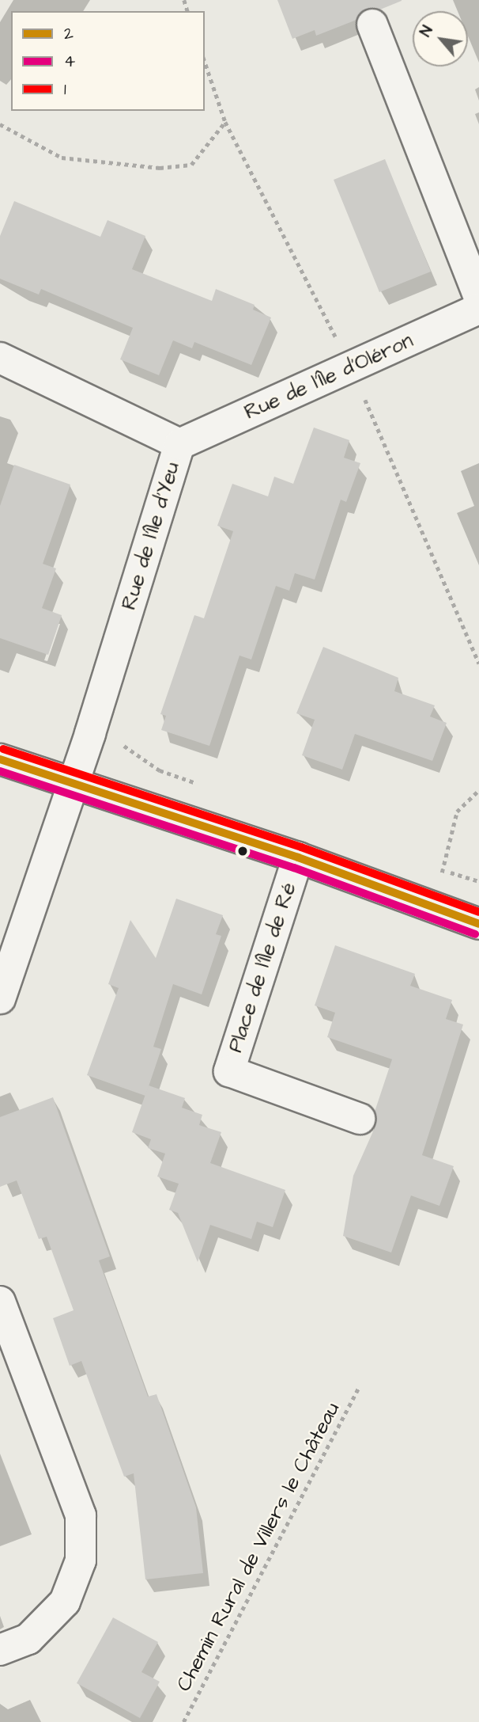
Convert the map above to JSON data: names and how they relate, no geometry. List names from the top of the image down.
{
  "streets": {
    "street": ["Rue de l'Île d'Oléron", "Rue de l'Île d'Yeu", "Place de l'Île de Ré"],
    "path": ["Chemin Rural de Villers le Château"]
  },
  "crossings": [
    ["Rue de l'Île d'Oléron", "Rue de l'Île d'Yeu"]
  ],
  "lines": ["transit line 1", "transit line 2", "transit line 4"],
  "legend": ["2", "4", "1"],
  "north": "top left"
}
